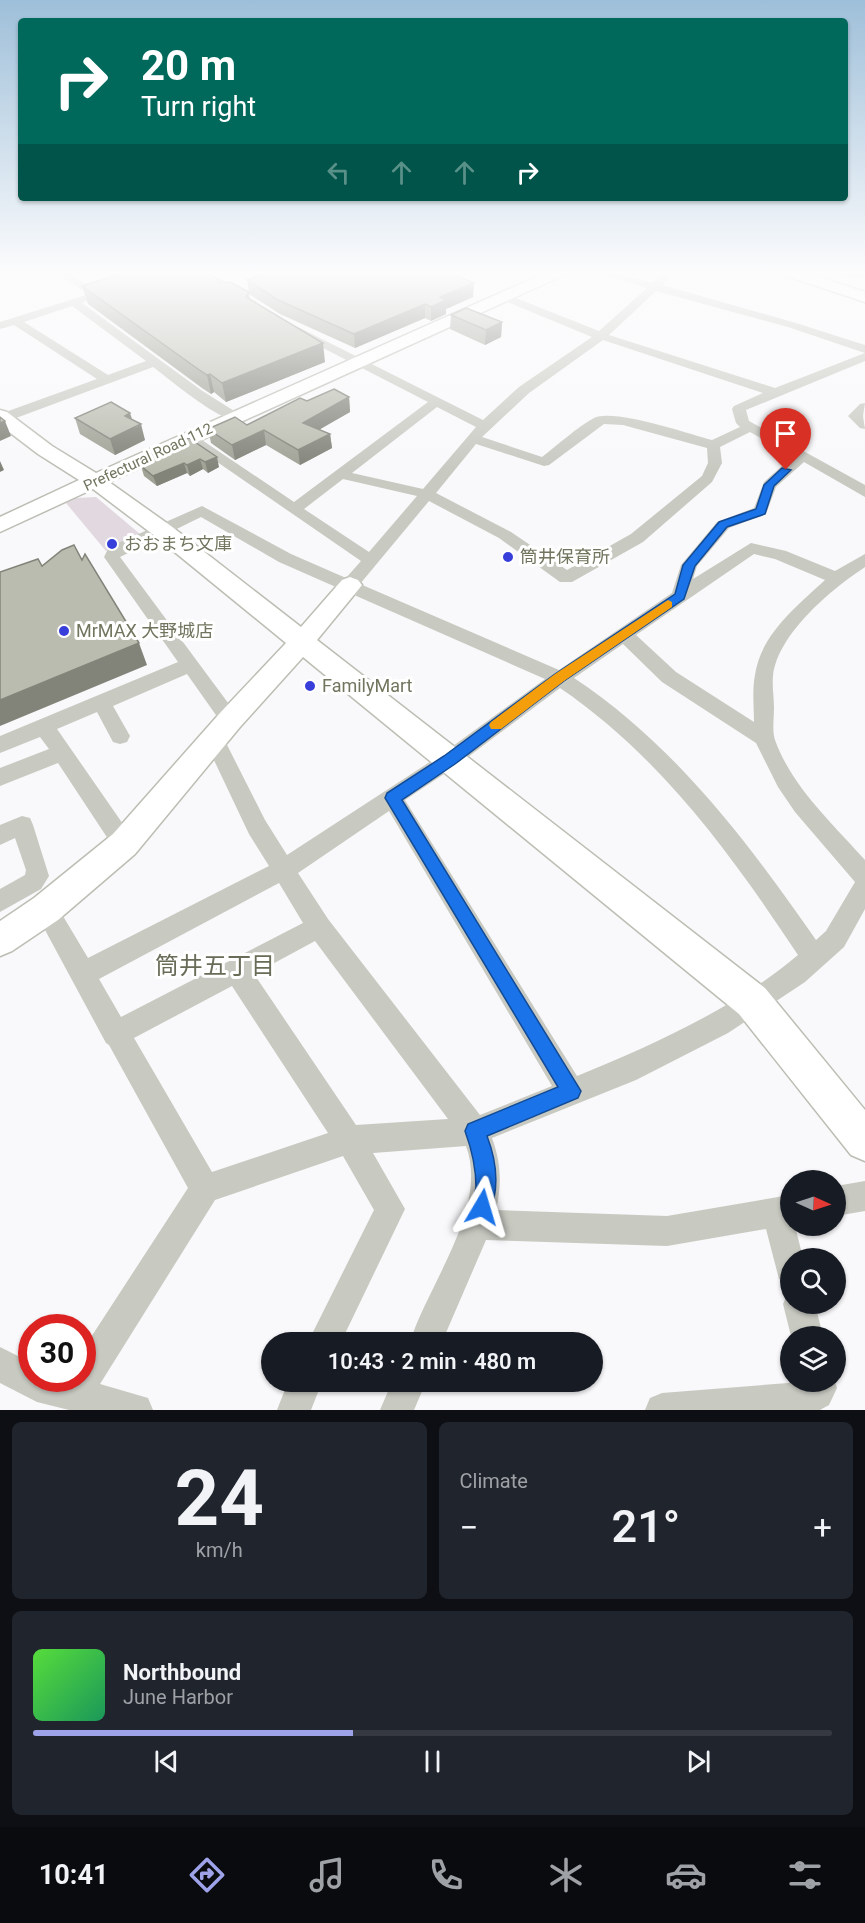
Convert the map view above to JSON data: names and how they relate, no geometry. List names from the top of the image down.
{
  "streets": {
    "street": ["Prefectural Road 112"]
  },
  "districts": ["筒井五丁目"],
  "places": [
    "おおまち文庫",
    "筒井保育所",
    "MrMAX 大野城店",
    "FamilyMart"
  ],
  "north": "right",
  "page": {
    "turn": ["20 m", "Turn right"],
    "limit": "30",
    "trip": "10:43 · 2 min · 480 m",
    "tile": [
      ["24", "km/h"],
      "Climate"
    ],
    "heat": ["−", "21°", "+"],
    "song": ["Northbound", "June Harbor"],
    "tabs": "10:41"
  }
}
